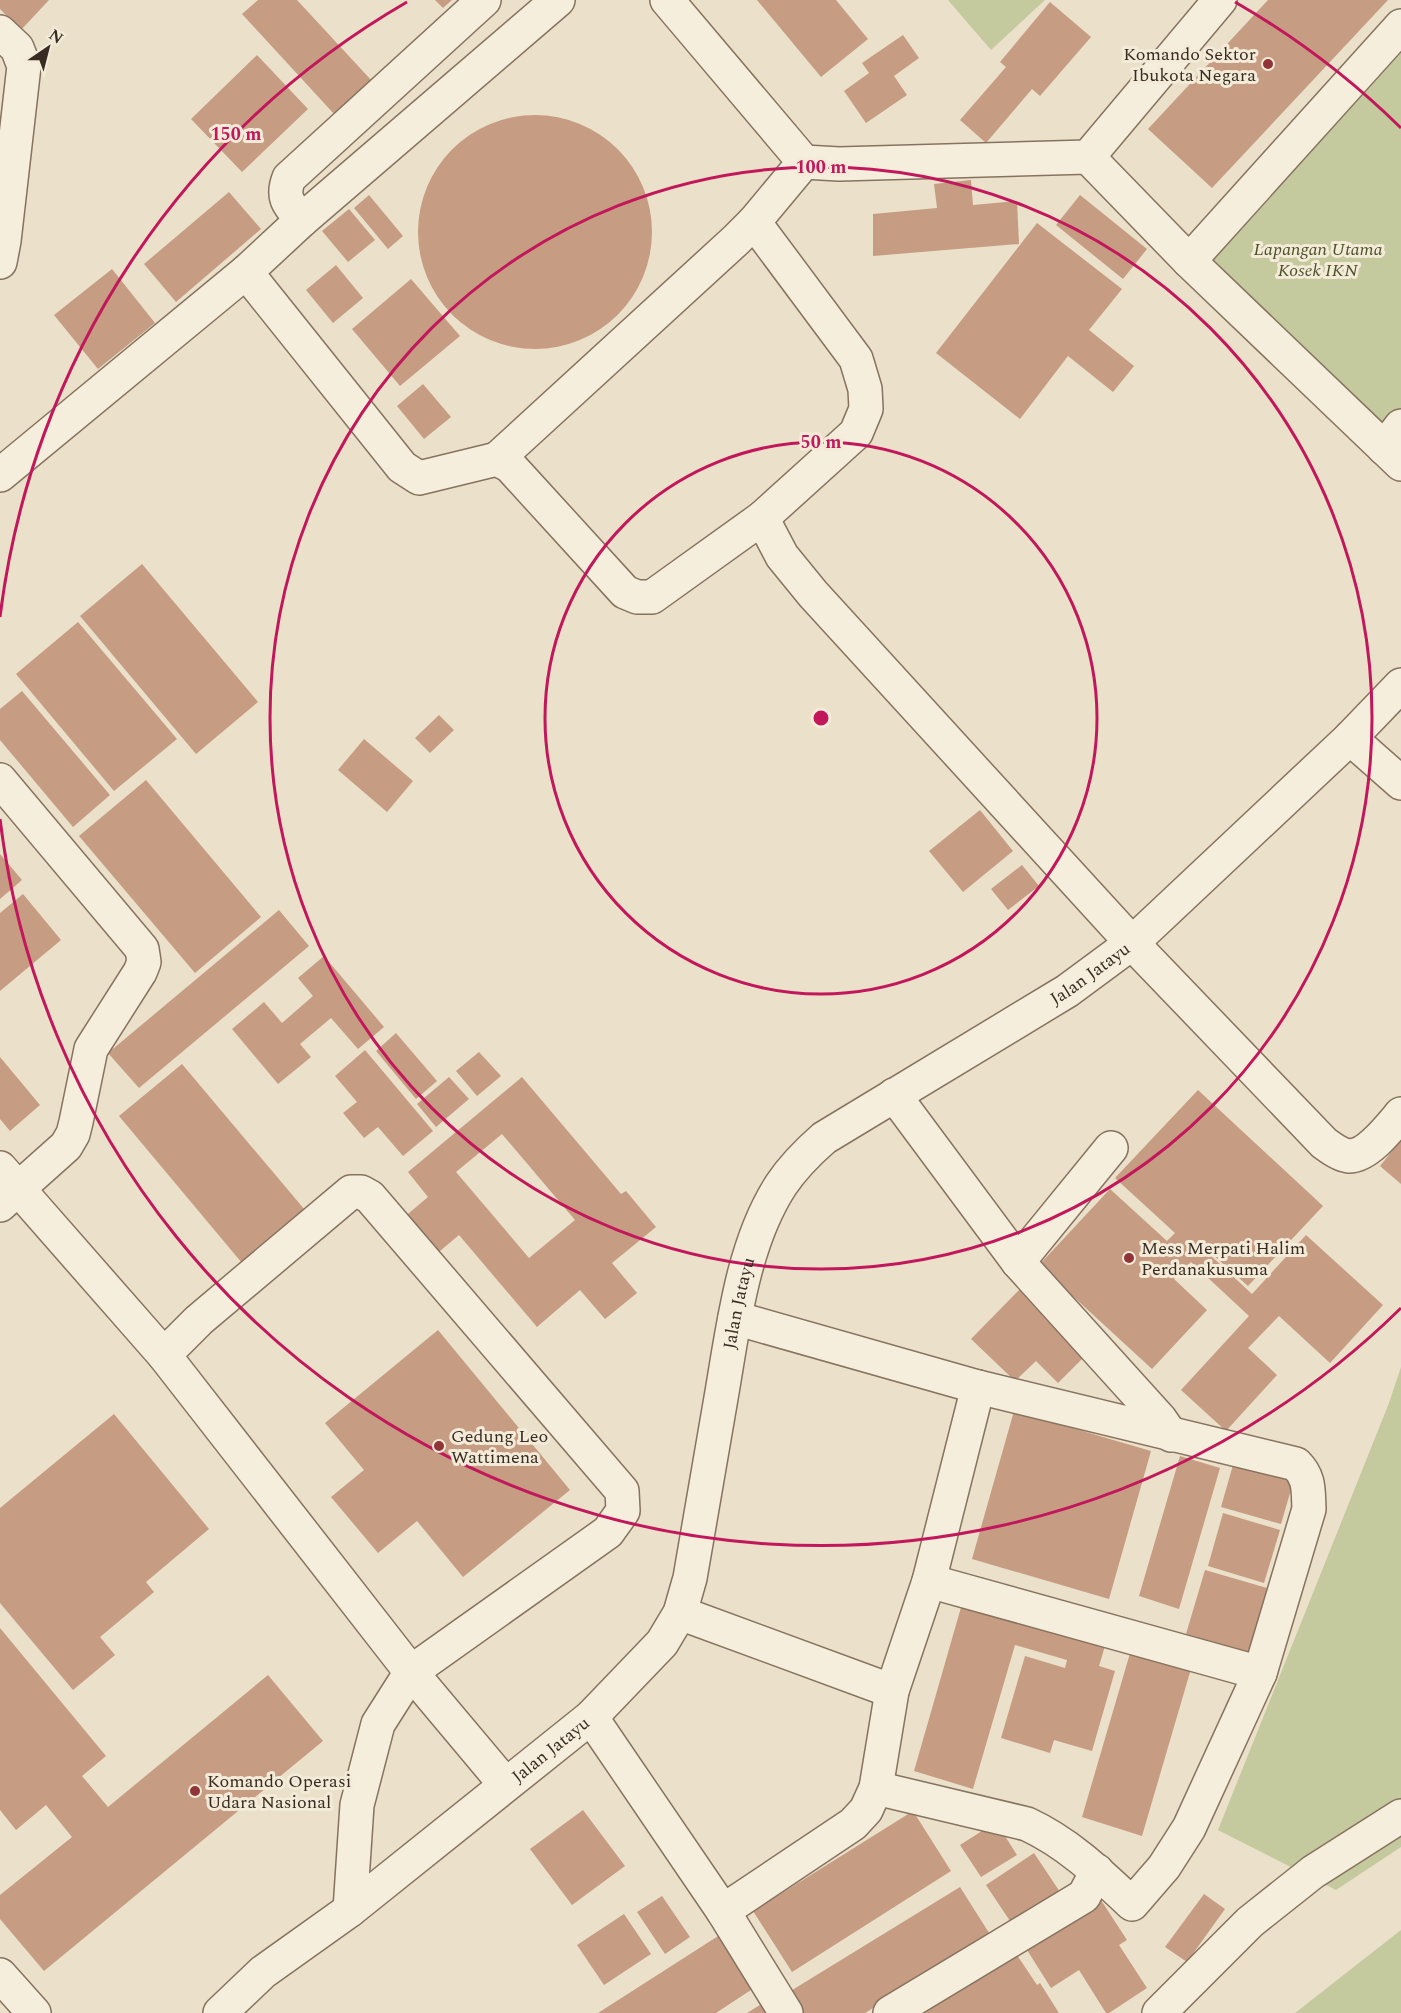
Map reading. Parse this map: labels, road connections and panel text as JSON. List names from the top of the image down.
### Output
{
  "streets": {
    "lane": ["Jalan Jatayu"]
  },
  "parks": ["Lapangan Utama Kosek IKN"],
  "places": [
    "Komando Sektor Ibukota Negara",
    "Mess Merpati Halim Perdanakusuma",
    "Gedung Leo Wattimena",
    "Komando Operasi Udara Nasional"
  ],
  "north": "top right",
  "rings": ["150 m", "100 m", "50 m"]
}
